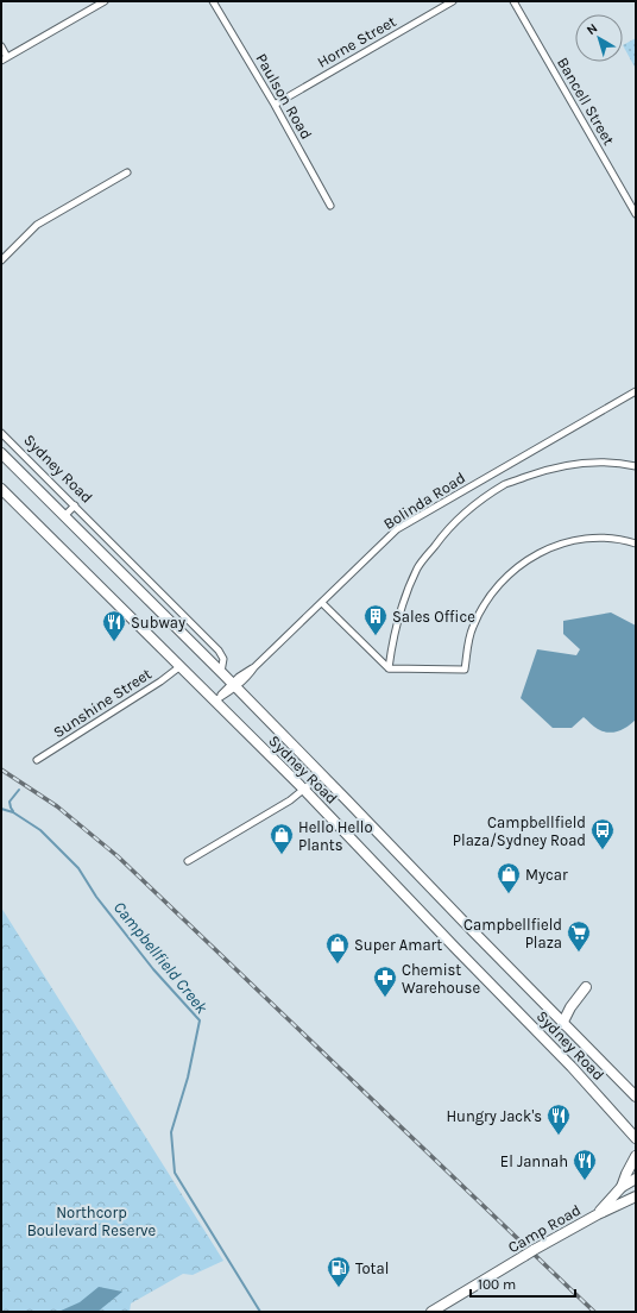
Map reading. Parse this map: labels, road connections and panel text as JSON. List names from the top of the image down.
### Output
{
  "streets": {
    "main road": ["Sydney Road", "Camp Road"],
    "street": [
      "Horne Street",
      "Paulson Road",
      "Bancell Street",
      "Bolinda Road",
      "Sunshine Street"
    ]
  },
  "crossings": [
    ["Horne Street", "Paulson Road"],
    ["Sydney Road", "Bolinda Road"],
    ["Sydney Road", "Sunshine Street"]
  ],
  "water": ["Campbellfield Creek"],
  "parks": ["Northcorp Boulevard Reserve"],
  "places": {
    "building": ["Sales Office"],
    "restaurant": ["Subway", "Hungry Jack's", "El Jannah"],
    "bus stop": ["Campbellfield Plaza/Sydney Road"],
    "shop": ["Hello Hello Plants", "Mycar", "Super Amart"],
    "supermarket": ["Campbellfield Plaza"],
    "pharmacy": ["Chemist Warehouse"],
    "fuel station": ["Total"]
  },
  "scale_bar": "100 m",
  "north": "top left"
}
